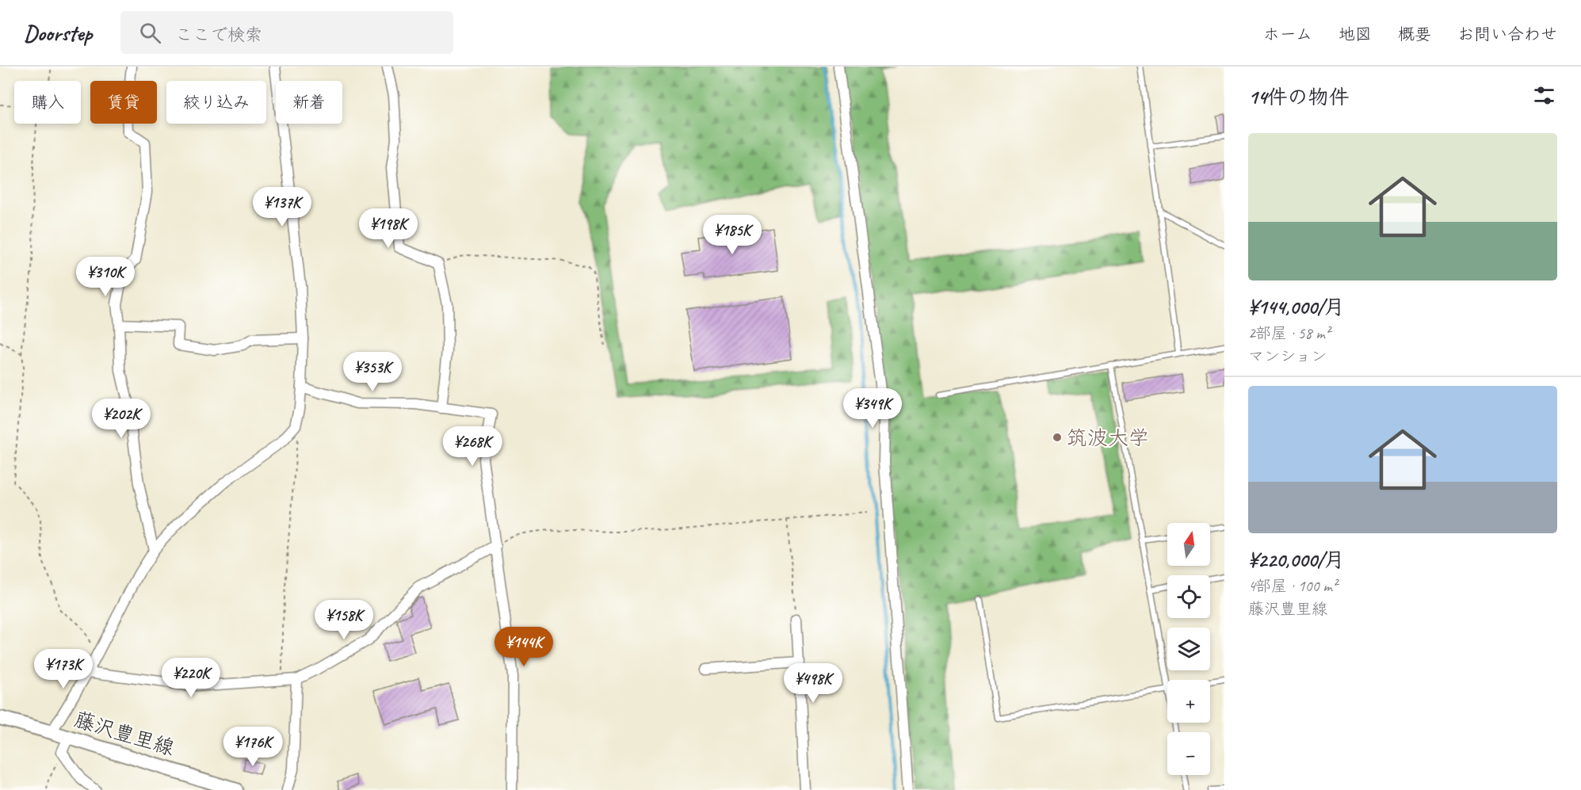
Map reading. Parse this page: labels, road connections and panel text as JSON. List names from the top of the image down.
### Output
{
  "streets": {
    "main road": ["藤沢豊里線"]
  },
  "places": ["筑波大学"],
  "north": "top",
  "page": {
    "header": "Doorstep",
    "search": "ここで検索",
    "nav": [
      "ホーム",
      "地図",
      "概要",
      "お問い合わせ"
    ],
    "heading": "14件の物件",
    "chip": [
      "購入",
      "賃貸",
      "絞り込み",
      "新着"
    ],
    "list": [
      {
        "name": "¥144,000/月",
        "note": "2部屋 · 58 m² · マンション"
      },
      {
        "name": "¥220,000/月",
        "note": "4部屋 · 100 m² · 藤沢豊里線"
      }
    ],
    "price": [
      "¥137K",
      "¥198K",
      "¥185K",
      "¥310K",
      "¥353K",
      "¥349K",
      "¥202K",
      "¥268K",
      "¥158K",
      "¥144K",
      "¥173K",
      "¥220K",
      "¥498K",
      "¥176K"
    ],
    "map_buttons": ["+", "−"]
  }
}
